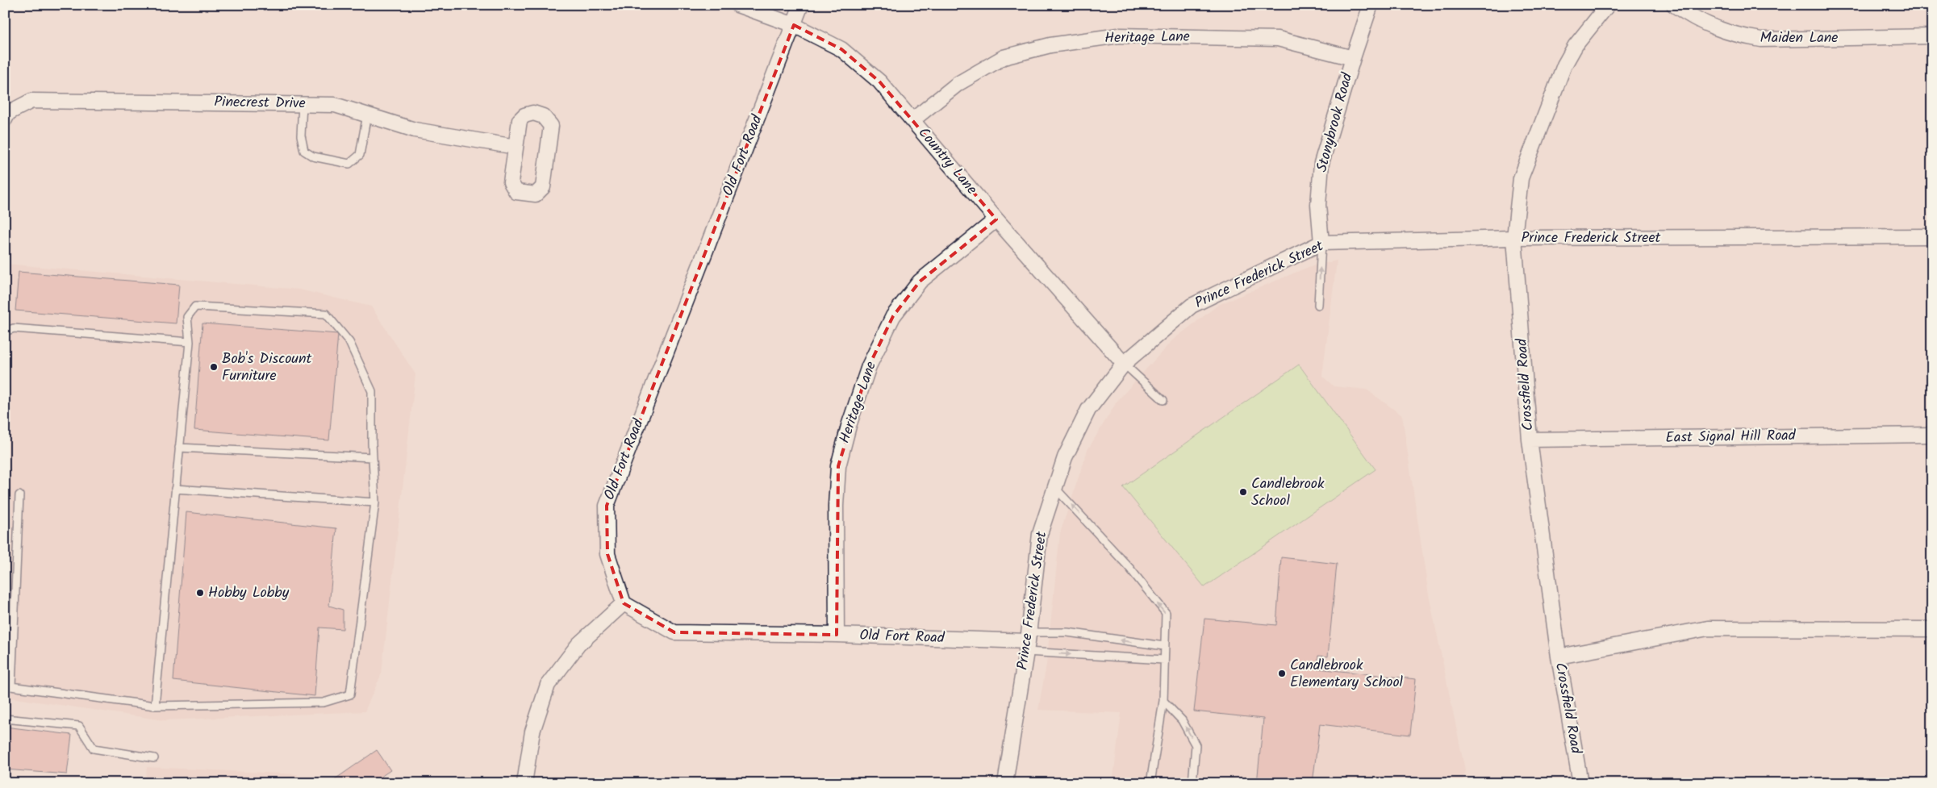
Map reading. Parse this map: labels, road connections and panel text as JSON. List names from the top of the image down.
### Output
{
  "streets": {
    "street": [
      "Heritage Lane",
      "Maiden Lane",
      "Pinecrest Drive",
      "Stonybrook Road",
      "Old Fort Road",
      "Country Lane",
      "Prince Frederick Street",
      "Crossfield Road",
      "East Signal Hill Road"
    ]
  },
  "crossings": [
    ["Heritage Lane", "Stonybrook Road"],
    ["Heritage Lane", "Old Fort Road"],
    ["Heritage Lane", "Country Lane"],
    ["Stonybrook Road", "Prince Frederick Street"],
    ["Old Fort Road", "Country Lane"],
    ["Old Fort Road", "Prince Frederick Street"],
    ["Country Lane", "Prince Frederick Street"],
    ["Prince Frederick Street", "Crossfield Road"],
    ["Crossfield Road", "East Signal Hill Road"]
  ],
  "places": [
    "Bob's Discount Furniture",
    "Candlebrook School",
    "Hobby Lobby",
    "Candlebrook Elementary School"
  ]
}
